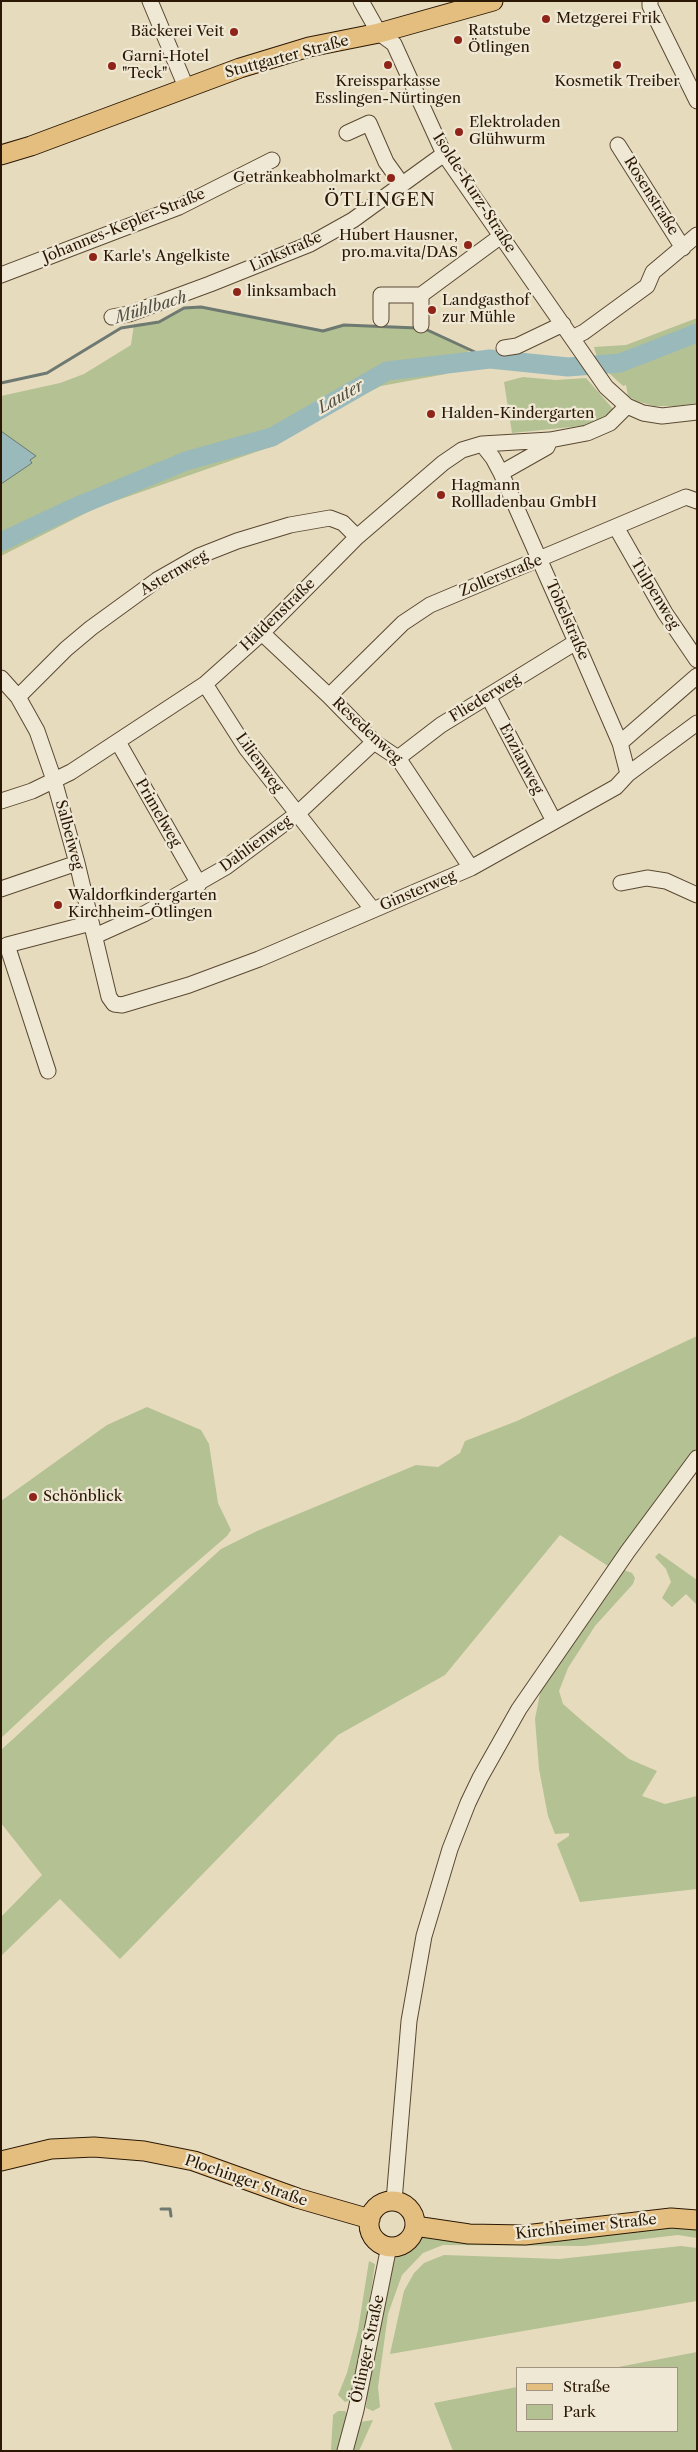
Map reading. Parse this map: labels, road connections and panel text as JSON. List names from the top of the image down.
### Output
{
  "streets": {
    "main road": ["Stuttgarter Straße", "Plochinger Straße", "Kirchheimer Straße"],
    "street": [
      "Isolde-Kurz-Straße",
      "Rosenstraße",
      "Johannes-Kepler-Straße",
      "Linkstraße",
      "Asternweg",
      "Zollerstraße",
      "Tulpenweg",
      "Haldenstraße",
      "Tobelstraße",
      "Fliederweg",
      "Resedenweg",
      "Enzianweg",
      "Lilienweg",
      "Primelweg",
      "Salbeiweg",
      "Dahlienweg",
      "Ginsterweg",
      "Ötlinger Straße"
    ]
  },
  "crossings": [
    ["Stuttgarter Straße", "Isolde-Kurz-Straße"],
    ["Isolde-Kurz-Straße", "Linkstraße"],
    ["Isolde-Kurz-Straße", "Haldenstraße"],
    ["Asternweg", "Haldenstraße"],
    ["Zollerstraße", "Tulpenweg"],
    ["Zollerstraße", "Tobelstraße"],
    ["Zollerstraße", "Resedenweg"],
    ["Haldenstraße", "Tobelstraße"],
    ["Haldenstraße", "Resedenweg"],
    ["Haldenstraße", "Lilienweg"],
    ["Haldenstraße", "Primelweg"],
    ["Haldenstraße", "Salbeiweg"],
    ["Tobelstraße", "Fliederweg"],
    ["Tobelstraße", "Ginsterweg"],
    ["Fliederweg", "Resedenweg"],
    ["Fliederweg", "Enzianweg"],
    ["Resedenweg", "Dahlienweg"],
    ["Resedenweg", "Ginsterweg"],
    ["Enzianweg", "Ginsterweg"],
    ["Lilienweg", "Dahlienweg"],
    ["Lilienweg", "Ginsterweg"],
    ["Primelweg", "Dahlienweg"],
    ["Salbeiweg", "Dahlienweg"],
    ["Salbeiweg", "Ginsterweg"],
    ["Plochinger Straße", "Kirchheimer Straße"],
    ["Plochinger Straße", "Ötlinger Straße"],
    ["Kirchheimer Straße", "Ötlinger Straße"]
  ],
  "districts": ["ÖTLINGEN"],
  "water": ["Mühlbach", "Lauter"],
  "places": [
    "Metzgerei Frik",
    "Bäckerei Veit",
    "Ratstube Ötlingen",
    "Kreissparkasse Esslingen-Nürtingen",
    "Kosmetik Treiber",
    "Garni-Hotel \"Teck\"",
    "Elektroladen Glühwurm",
    "Getränkeabholmarkt",
    "Hubert Hausner, pro.ma.vita/DAS",
    "Karle's Angelkiste",
    "linksambach",
    "Landgasthof zur Mühle",
    "Halden-Kindergarten",
    "Hagmann Rollladenbau GmbH",
    "Waldorfkindergarten Kirchheim-Ötlingen",
    "Schönblick"
  ],
  "legend": ["Straße", "Park"]
}
